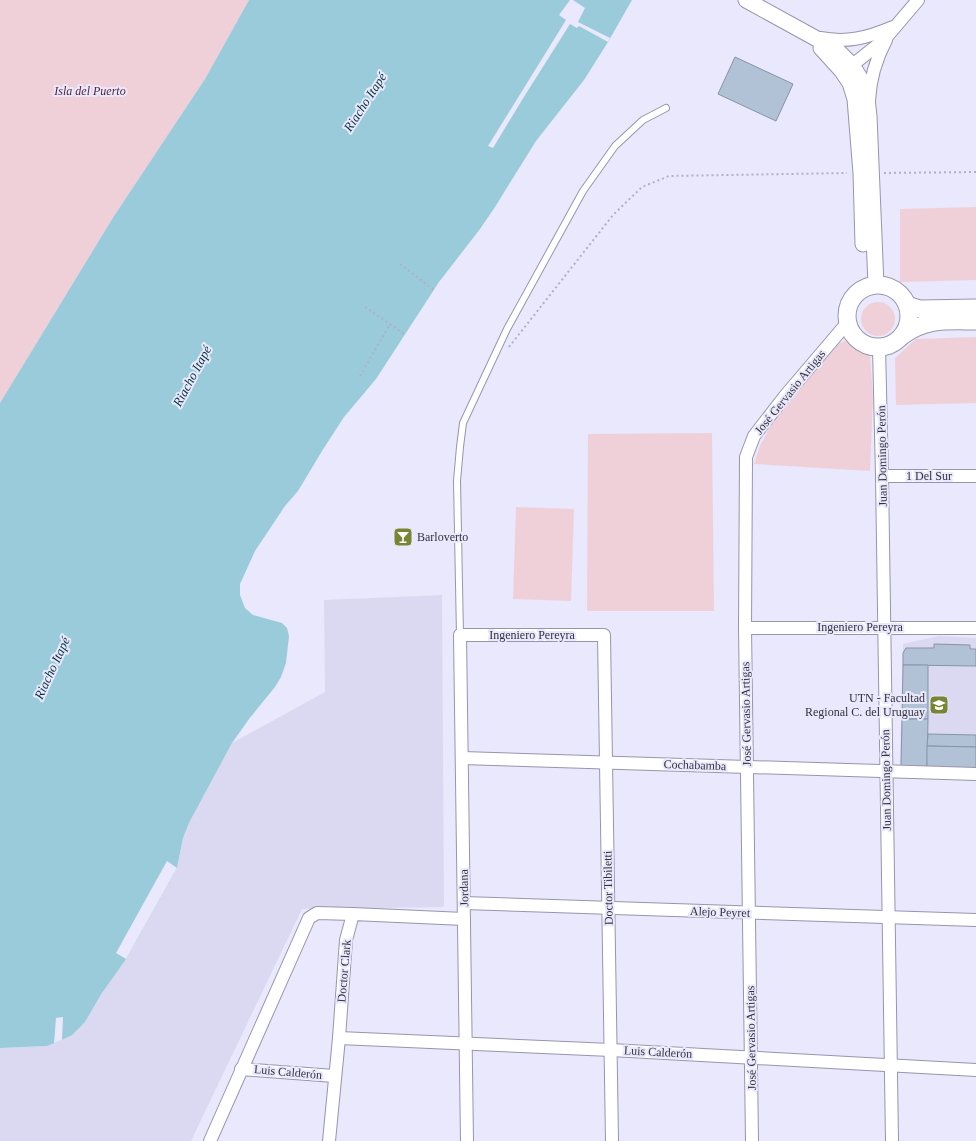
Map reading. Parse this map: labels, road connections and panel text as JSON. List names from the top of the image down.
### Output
{
  "streets": {
    "street": [
      "José Gervasio Artigas",
      "Juan Domingo Perón",
      "1 Del Sur",
      "Ingeniero Pereyra",
      "Cochabamba",
      "Jordana",
      "Doctor Tibiletti",
      "Alejo Peyret",
      "Doctor Clark",
      "Luis Calderón"
    ]
  },
  "crossings": [
    ["José Gervasio Artigas", "Juan Domingo Perón"],
    ["José Gervasio Artigas", "Ingeniero Pereyra"],
    ["José Gervasio Artigas", "Cochabamba"],
    ["José Gervasio Artigas", "Alejo Peyret"],
    ["José Gervasio Artigas", "Luis Calderón"],
    ["Juan Domingo Perón", "1 Del Sur"],
    ["Juan Domingo Perón", "Ingeniero Pereyra"],
    ["Juan Domingo Perón", "Cochabamba"],
    ["Juan Domingo Perón", "Alejo Peyret"],
    ["Juan Domingo Perón", "Luis Calderón"],
    ["Ingeniero Pereyra", "Jordana"],
    ["Ingeniero Pereyra", "Doctor Tibiletti"],
    ["Cochabamba", "Jordana"],
    ["Cochabamba", "Doctor Tibiletti"],
    ["Jordana", "Alejo Peyret"],
    ["Jordana", "Luis Calderón"],
    ["Doctor Tibiletti", "Alejo Peyret"],
    ["Doctor Tibiletti", "Luis Calderón"],
    ["Doctor Clark", "Luis Calderón"]
  ],
  "water": ["Riacho Itapé"],
  "parks": ["Isla del Puerto"],
  "places": {
    "bar": ["Barloverto"],
    "school or university": ["UTN - Facultad Regional C. del Uruguay"]
  }
}
